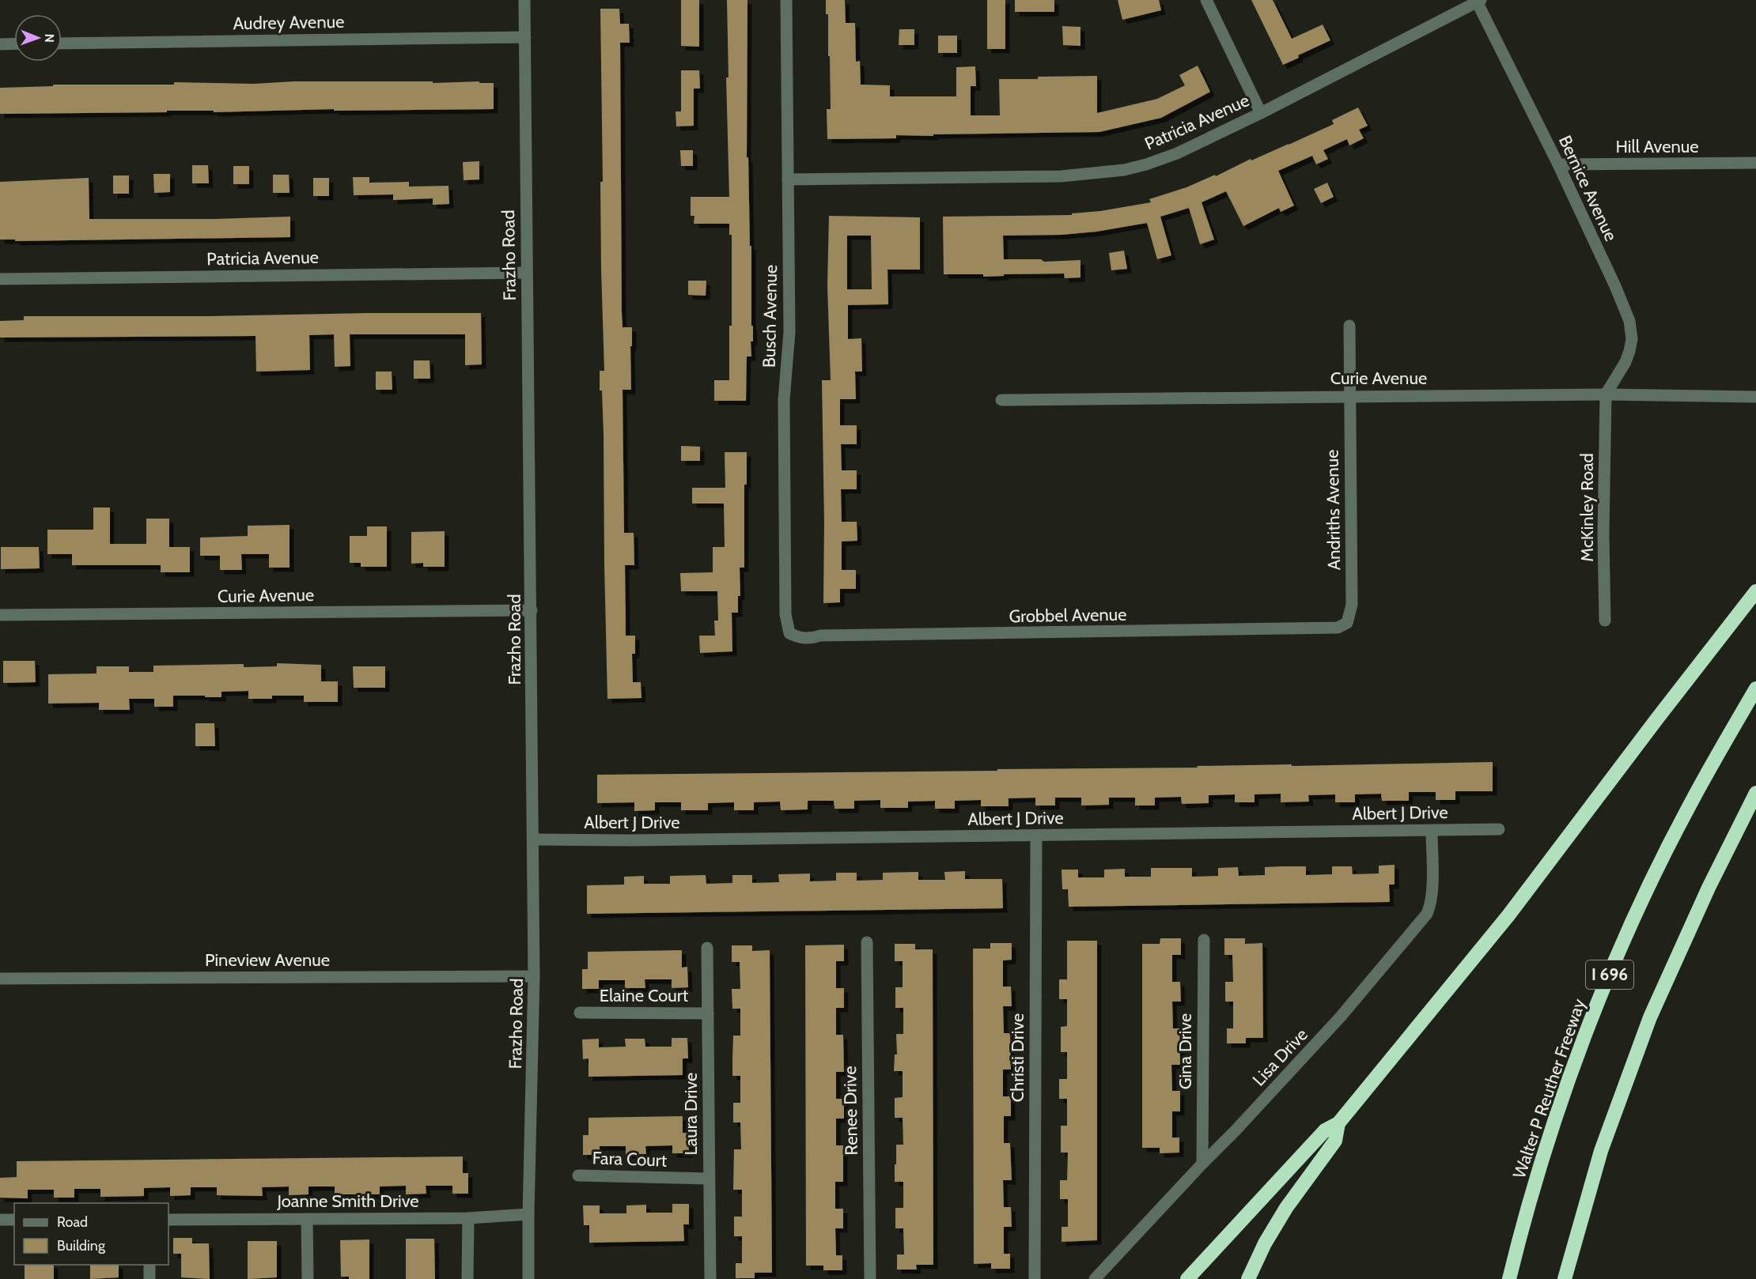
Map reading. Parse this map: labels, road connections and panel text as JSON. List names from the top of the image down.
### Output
{
  "streets": {
    "highway": ["I 696", "Walter P Reuther Freeway"],
    "street": [
      "Audrey Avenue",
      "Patricia Avenue",
      "Hill Avenue",
      "Bernice Avenue",
      "Frazho Road",
      "Busch Avenue",
      "Curie Avenue",
      "McKinley Road",
      "Andriths Avenue",
      "Grobbel Avenue",
      "Albert J Drive",
      "Pineview Avenue",
      "Elaine Court",
      "Gina Drive",
      "Lisa Drive",
      "Christi Drive",
      "Renee Drive",
      "Laura Drive",
      "Fara Court",
      "Joanne Smith Drive"
    ]
  },
  "crossings": [
    ["Audrey Avenue", "Frazho Road"],
    ["Patricia Avenue", "Bernice Avenue"],
    ["Patricia Avenue", "Frazho Road"],
    ["Patricia Avenue", "Busch Avenue"],
    ["Hill Avenue", "Bernice Avenue"],
    ["Bernice Avenue", "Curie Avenue"],
    ["Bernice Avenue", "McKinley Road"],
    ["Frazho Road", "Curie Avenue"],
    ["Frazho Road", "Albert J Drive"],
    ["Frazho Road", "Pineview Avenue"],
    ["Frazho Road", "Joanne Smith Drive"],
    ["Busch Avenue", "Grobbel Avenue"],
    ["Curie Avenue", "McKinley Road"],
    ["Curie Avenue", "Andriths Avenue"],
    ["Andriths Avenue", "Grobbel Avenue"],
    ["Albert J Drive", "Lisa Drive"],
    ["Albert J Drive", "Christi Drive"],
    ["Elaine Court", "Laura Drive"],
    ["Gina Drive", "Lisa Drive"],
    ["Laura Drive", "Fara Court"]
  ],
  "legend": ["Road", "Building"],
  "north": "right"
}
